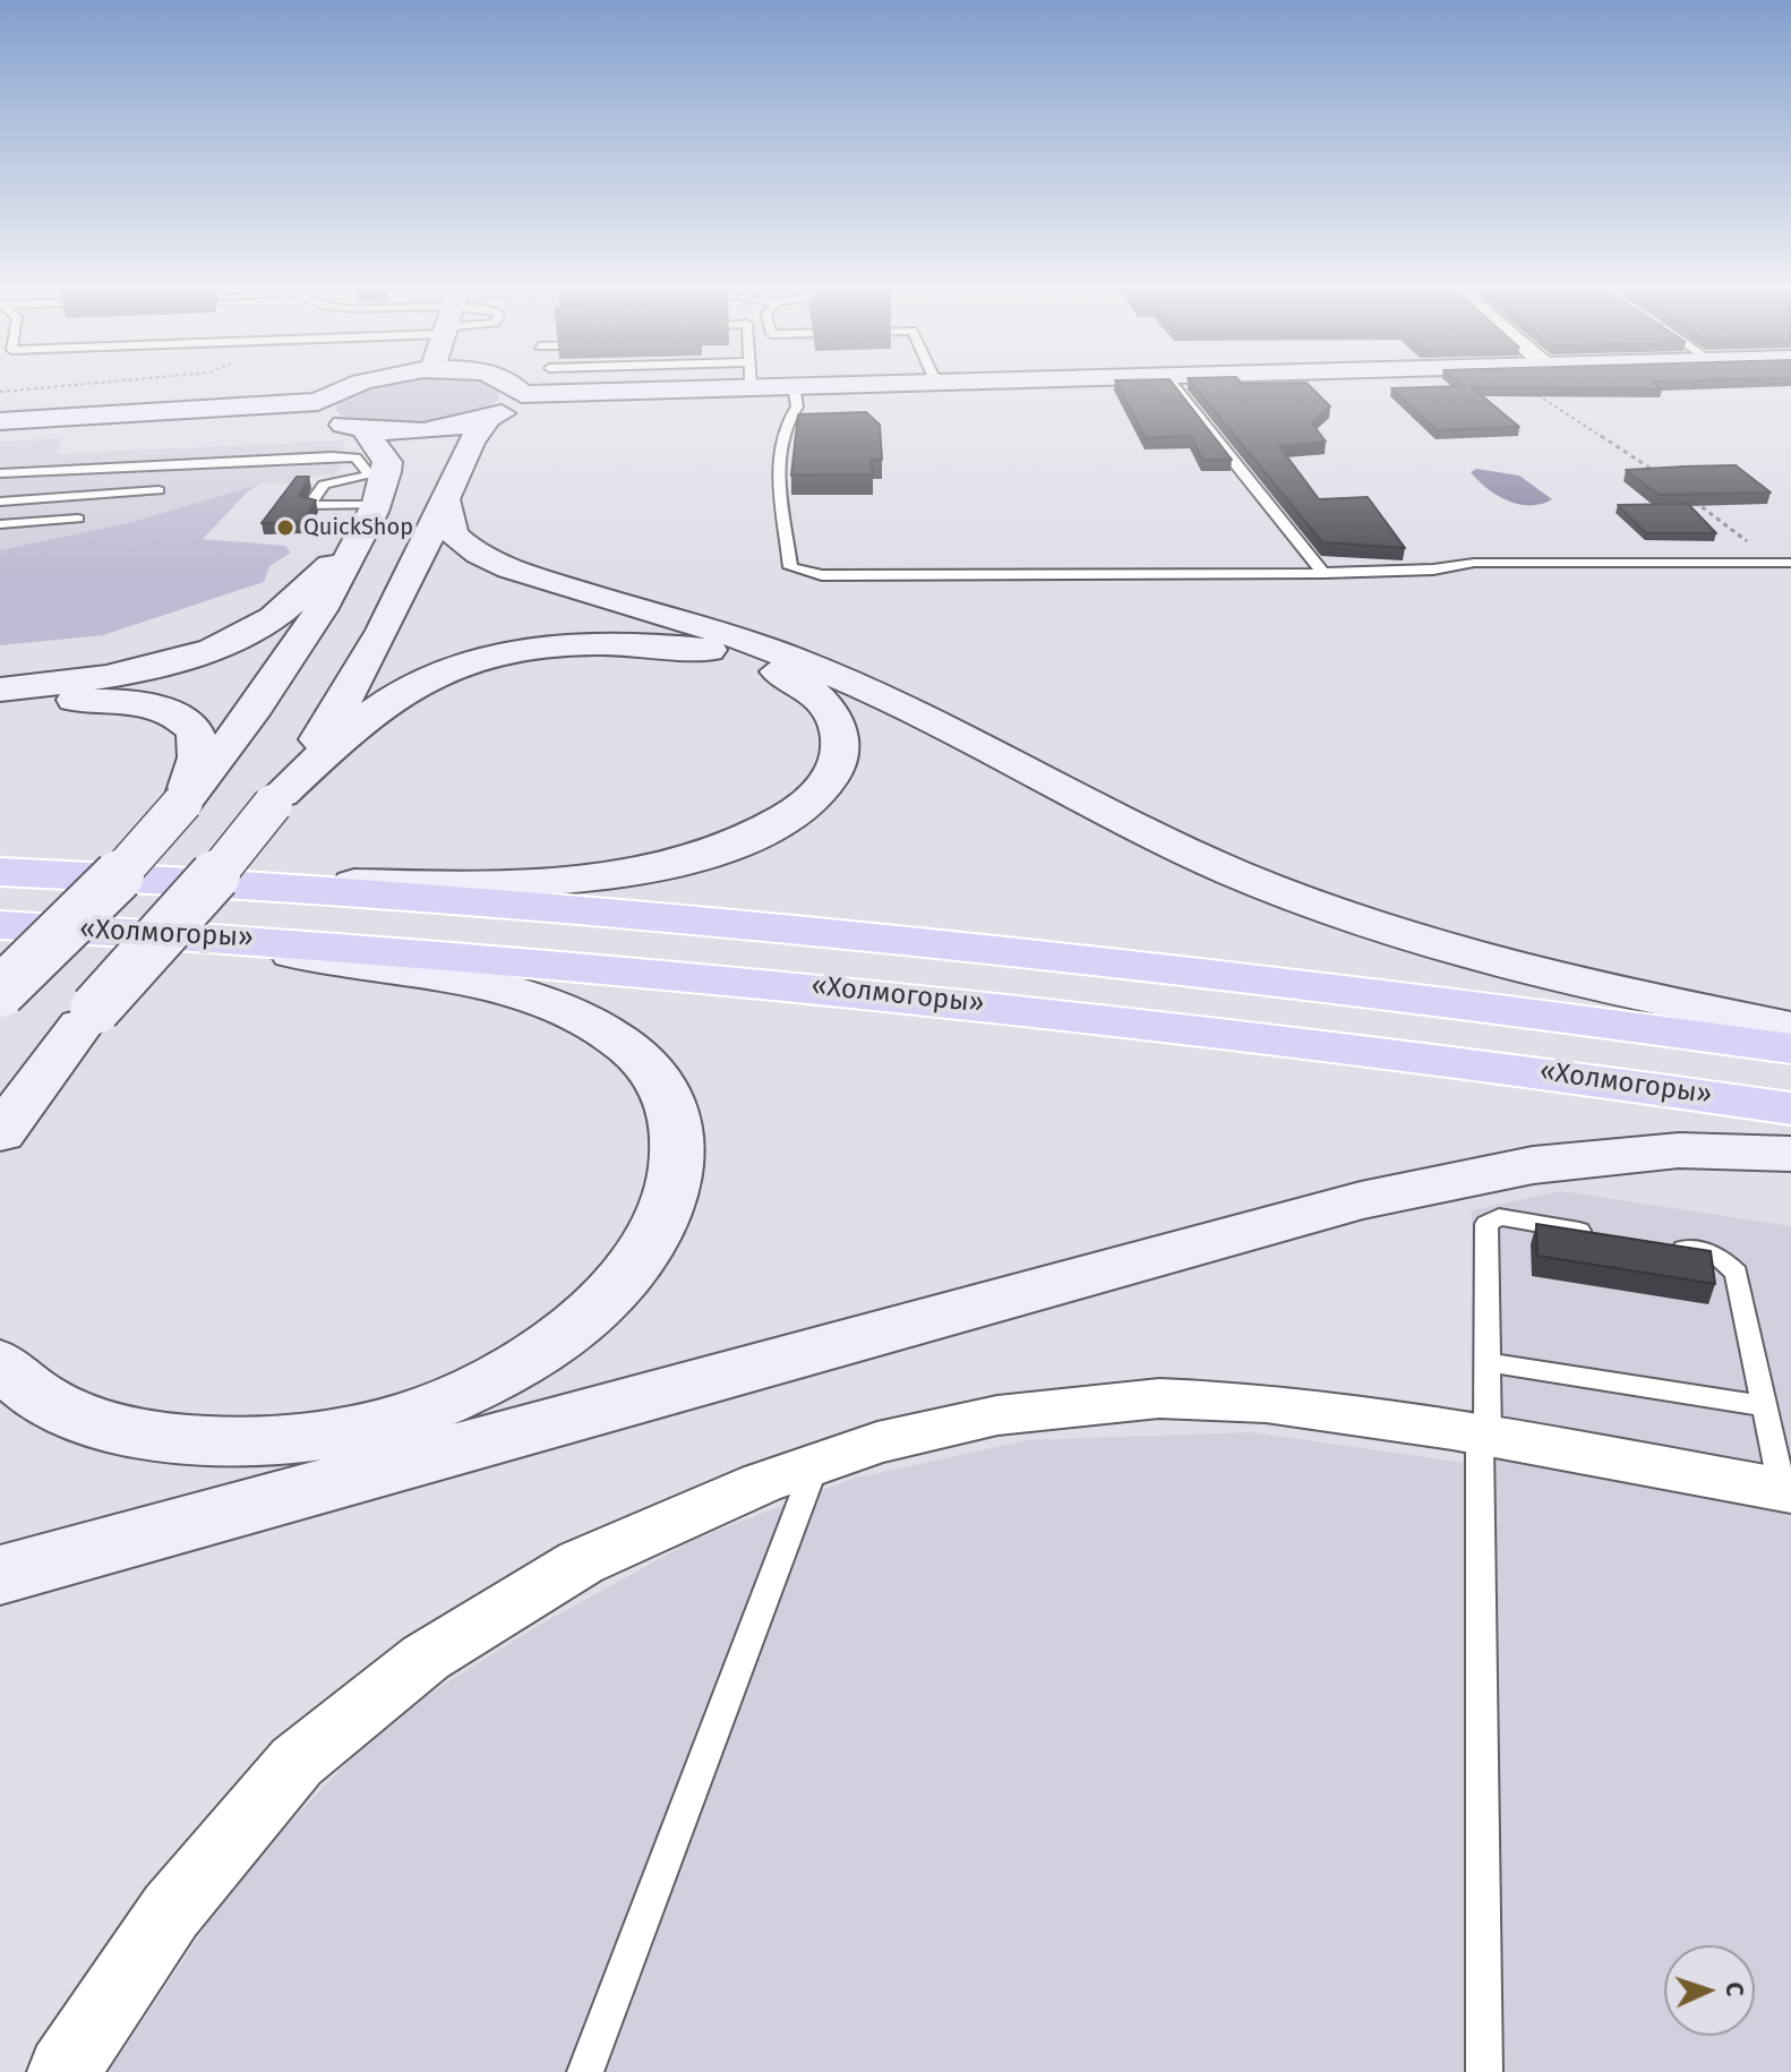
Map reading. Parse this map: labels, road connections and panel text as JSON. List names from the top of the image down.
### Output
{
  "streets": {
    "highway": ["«Холмогоры»"]
  },
  "places": ["QuickShop"],
  "north": "right"
}
